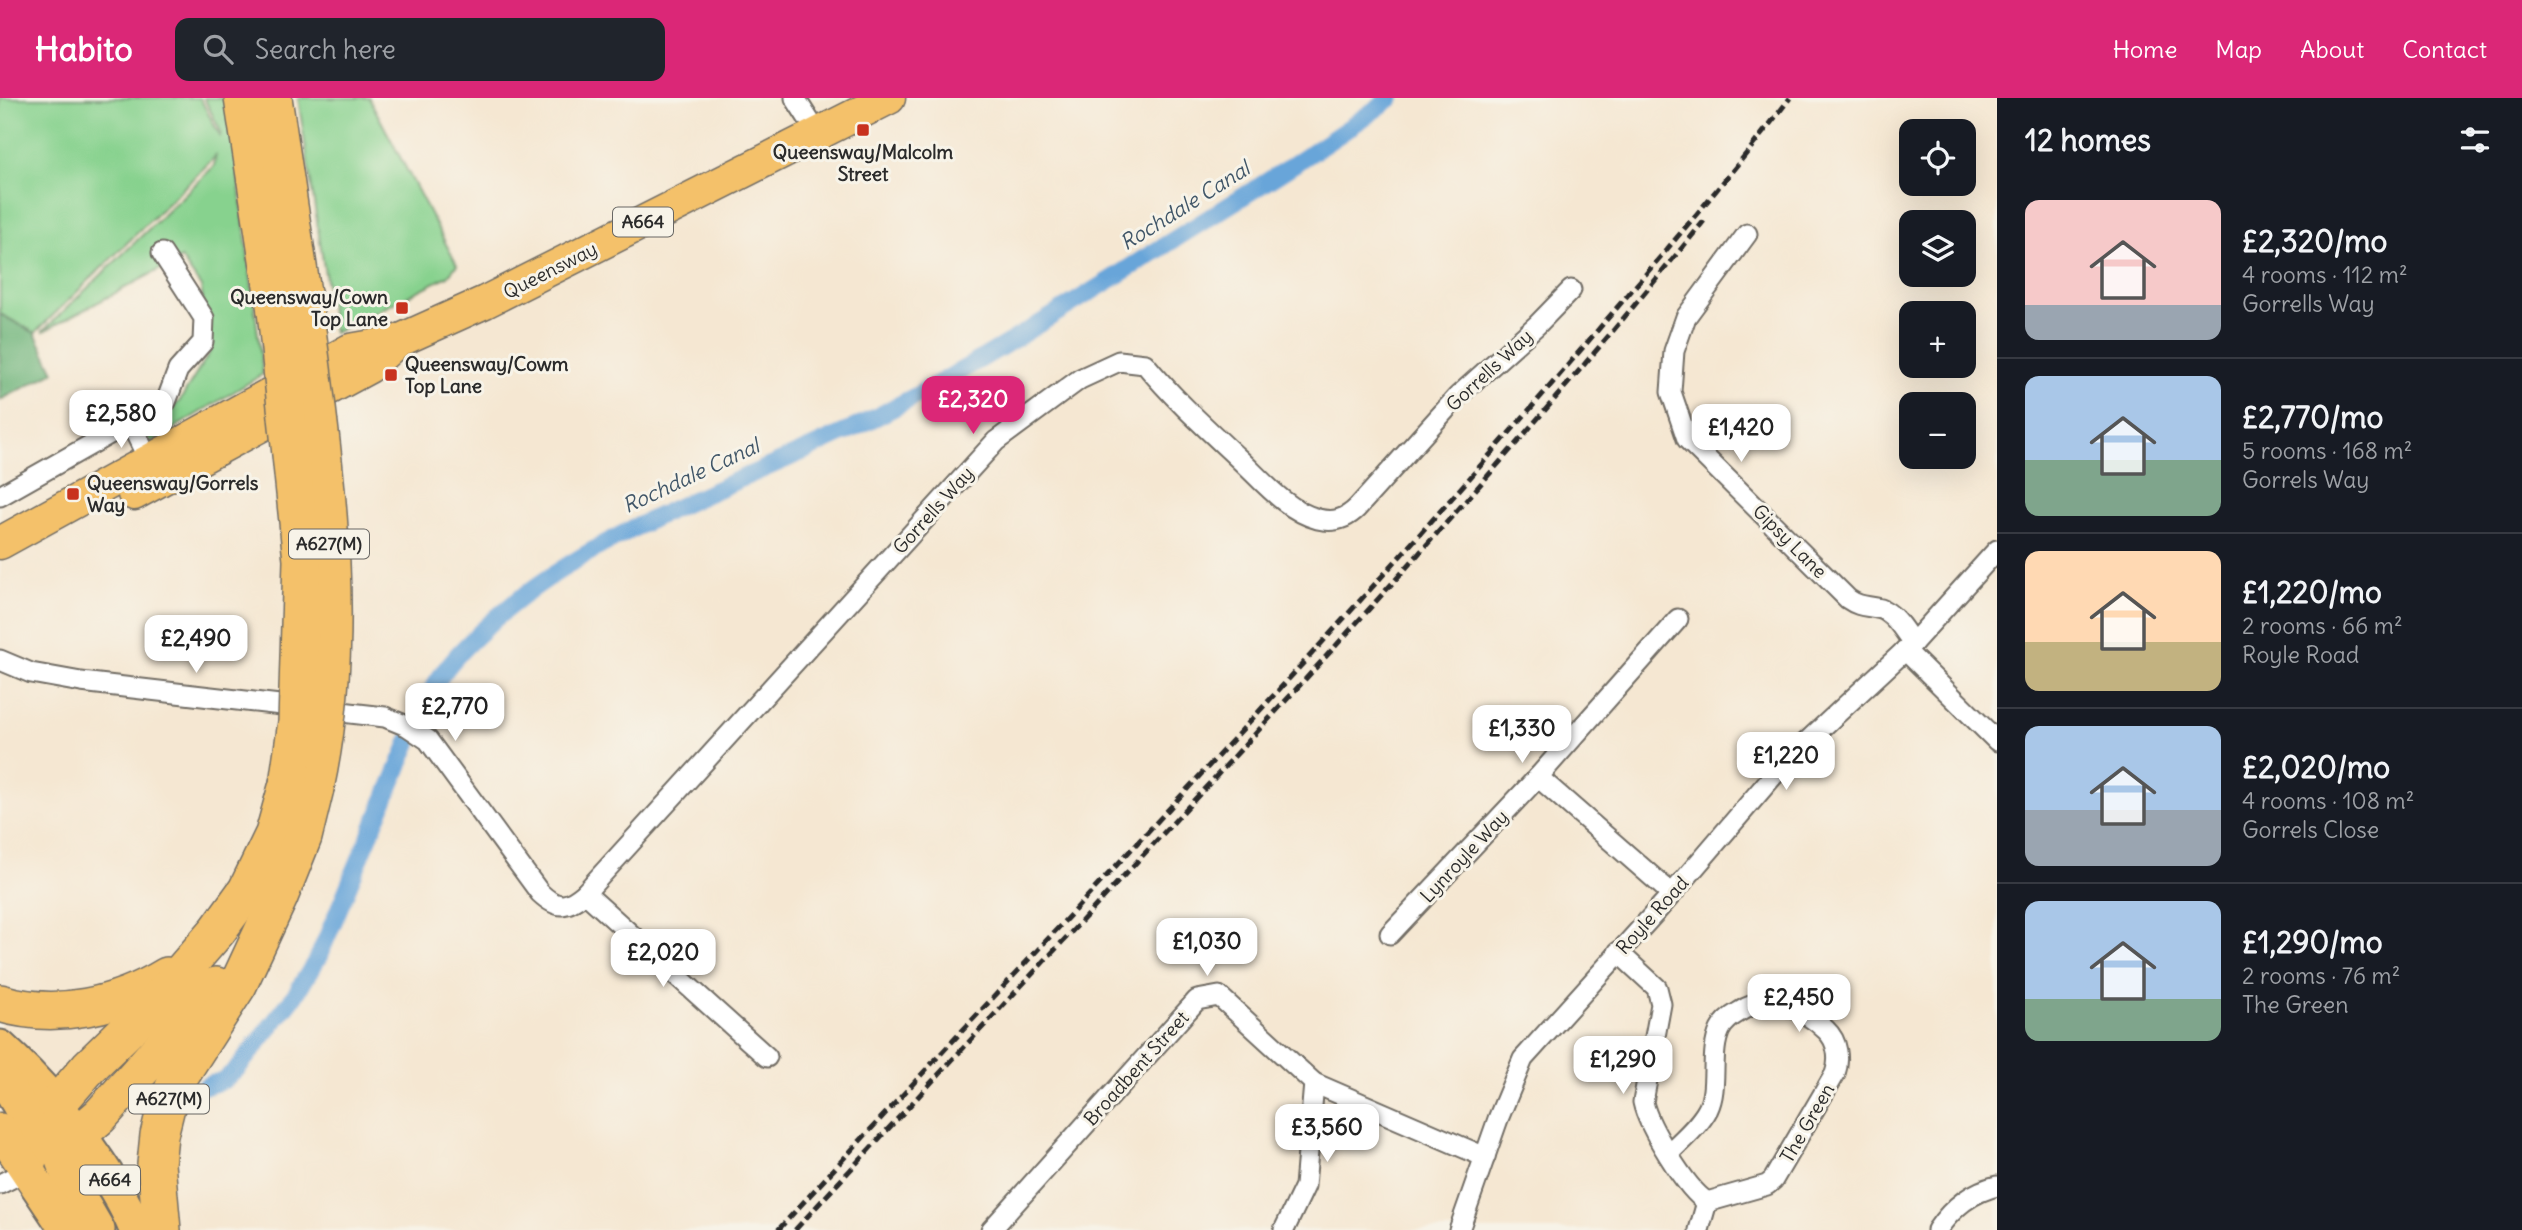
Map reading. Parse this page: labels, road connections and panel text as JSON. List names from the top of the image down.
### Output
{
  "streets": {
    "highway": ["A664", "A627(M)"],
    "main road": ["Queensway"],
    "street": [
      "Gorrells Way",
      "Gipsy Lane",
      "Lynroyle Way",
      "Royle Road",
      "Broadbent Street",
      "The Green"
    ]
  },
  "crossings": [
    ["A664", "A627(M)"],
    ["Gipsy Lane", "Royle Road"],
    ["Royle Road", "Broadbent Street"]
  ],
  "water": ["Rochdale Canal"],
  "places": {
    "transit": [
      "Queensway/Malcolm Street",
      "Queensway/Cown Top Lane",
      "Queensway/Cowm Top Lane",
      "Queensway/Gorrels Way"
    ]
  },
  "page": {
    "header": "Habito",
    "search": "Search here",
    "nav": [
      "Home",
      "Map",
      "About",
      "Contact"
    ],
    "heading": "12 homes",
    "map_buttons": ["+", "−"],
    "list": [
      {
        "name": "£2,320/mo",
        "note": "4 rooms · 112 m² · Gorrells Way"
      },
      {
        "name": "£2,770/mo",
        "note": "5 rooms · 168 m² · Gorrels Way"
      },
      {
        "name": "£1,220/mo",
        "note": "2 rooms · 66 m² · Royle Road"
      },
      {
        "name": "£2,020/mo",
        "note": "4 rooms · 108 m² · Gorrels Close"
      },
      {
        "name": "£1,290/mo",
        "note": "2 rooms · 76 m² · The Green"
      }
    ],
    "price": [
      "£2,320",
      "£2,580",
      "£1,420",
      "£2,490",
      "£2,770",
      "£1,330",
      "£1,220",
      "£1,030",
      "£2,020",
      "£2,450",
      "£1,290",
      "£3,560"
    ]
  }
}
